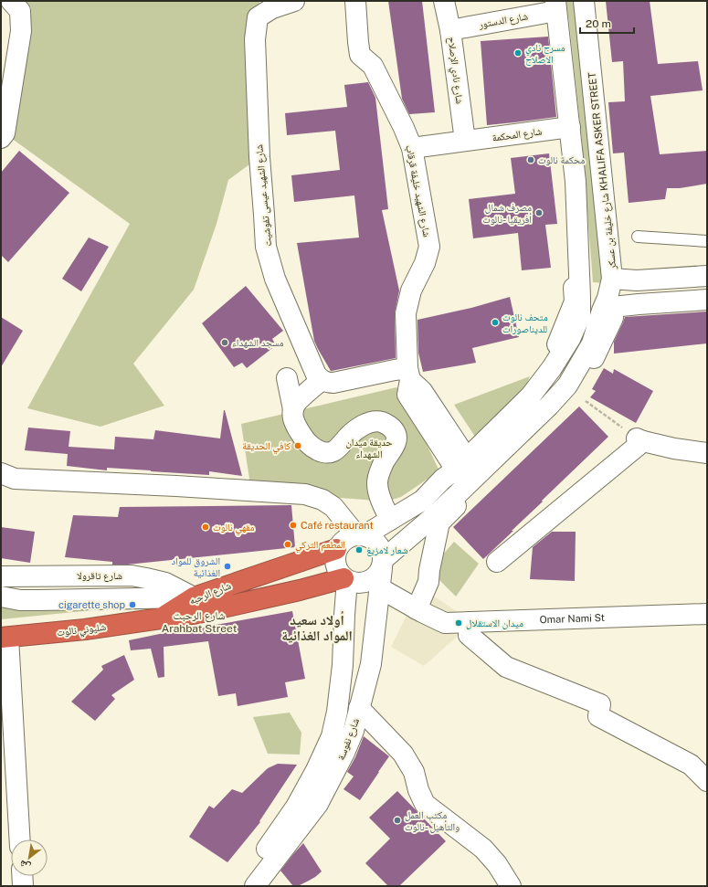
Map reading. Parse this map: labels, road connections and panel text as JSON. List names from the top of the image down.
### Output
{
  "streets": {
    "highway": ["شارع الرحبه", "شليوني نالوت"],
    "street": [
      "شارع الدستور",
      "شارع نادي الإصلاح",
      "شارع المحكمة",
      "شارع خليفة بن عسكر KHALIFA ASKER STREET",
      "شارع الشهيد خليفة قرقاب",
      "شارع الشهيد عيسى تفوشيت",
      "شارع تاقرولا",
      "Omar Nami St",
      "شارع نفوسة"
    ]
  },
  "crossings": [
    ["شارع الدستور", "شارع نادي الإصلاح"],
    ["شارع الدستور", "شارع خليفة بن عسكر KHALIFA ASKER STREET"],
    ["شارع نادي الإصلاح", "شارع المحكمة"],
    ["شارع المحكمة", "شارع خليفة بن عسكر KHALIFA ASKER STREET"],
    ["شارع المحكمة", "شارع الشهيد خليفة قرقاب"],
    ["شارع خليفة بن عسكر KHALIFA ASKER STREET", "شارع الرحبه"],
    ["شارع خليفة بن عسكر KHALIFA ASKER STREET", "شارع نفوسة"],
    ["شارع تاقرولا", "شارع الرحبه"],
    ["شارع الرحبه", "شليوني نالوت"],
    ["شارع الرحبه", "شارع نفوسة"],
    ["Omar Nami St", "شارع نفوسة"]
  ],
  "districts": ["شارع الرحبت Arahbat Street", "أولاد سعيد المواد الغذائية"],
  "parks": ["حديقة ميدان الشهداء"],
  "places": [
    "مسرح نادي الاصلاح",
    "محكمة نالوت",
    "مصرف شمال أفريقيا -نالوت",
    "متحف نالوت للديناصورات",
    "مسجد الشهداء",
    "كافي الحديقة",
    "Café restaurant",
    "مقهي نالوت",
    "المطعم التركي",
    "شعار لامزيغ",
    "الشروق للمواد الغذائية",
    "cigarette shop",
    "ميدان الاستقلال",
    "مكتب العمل والتأهيل -نالوت"
  ],
  "scale_bar": "20 m",
  "north": "bottom left"
}
